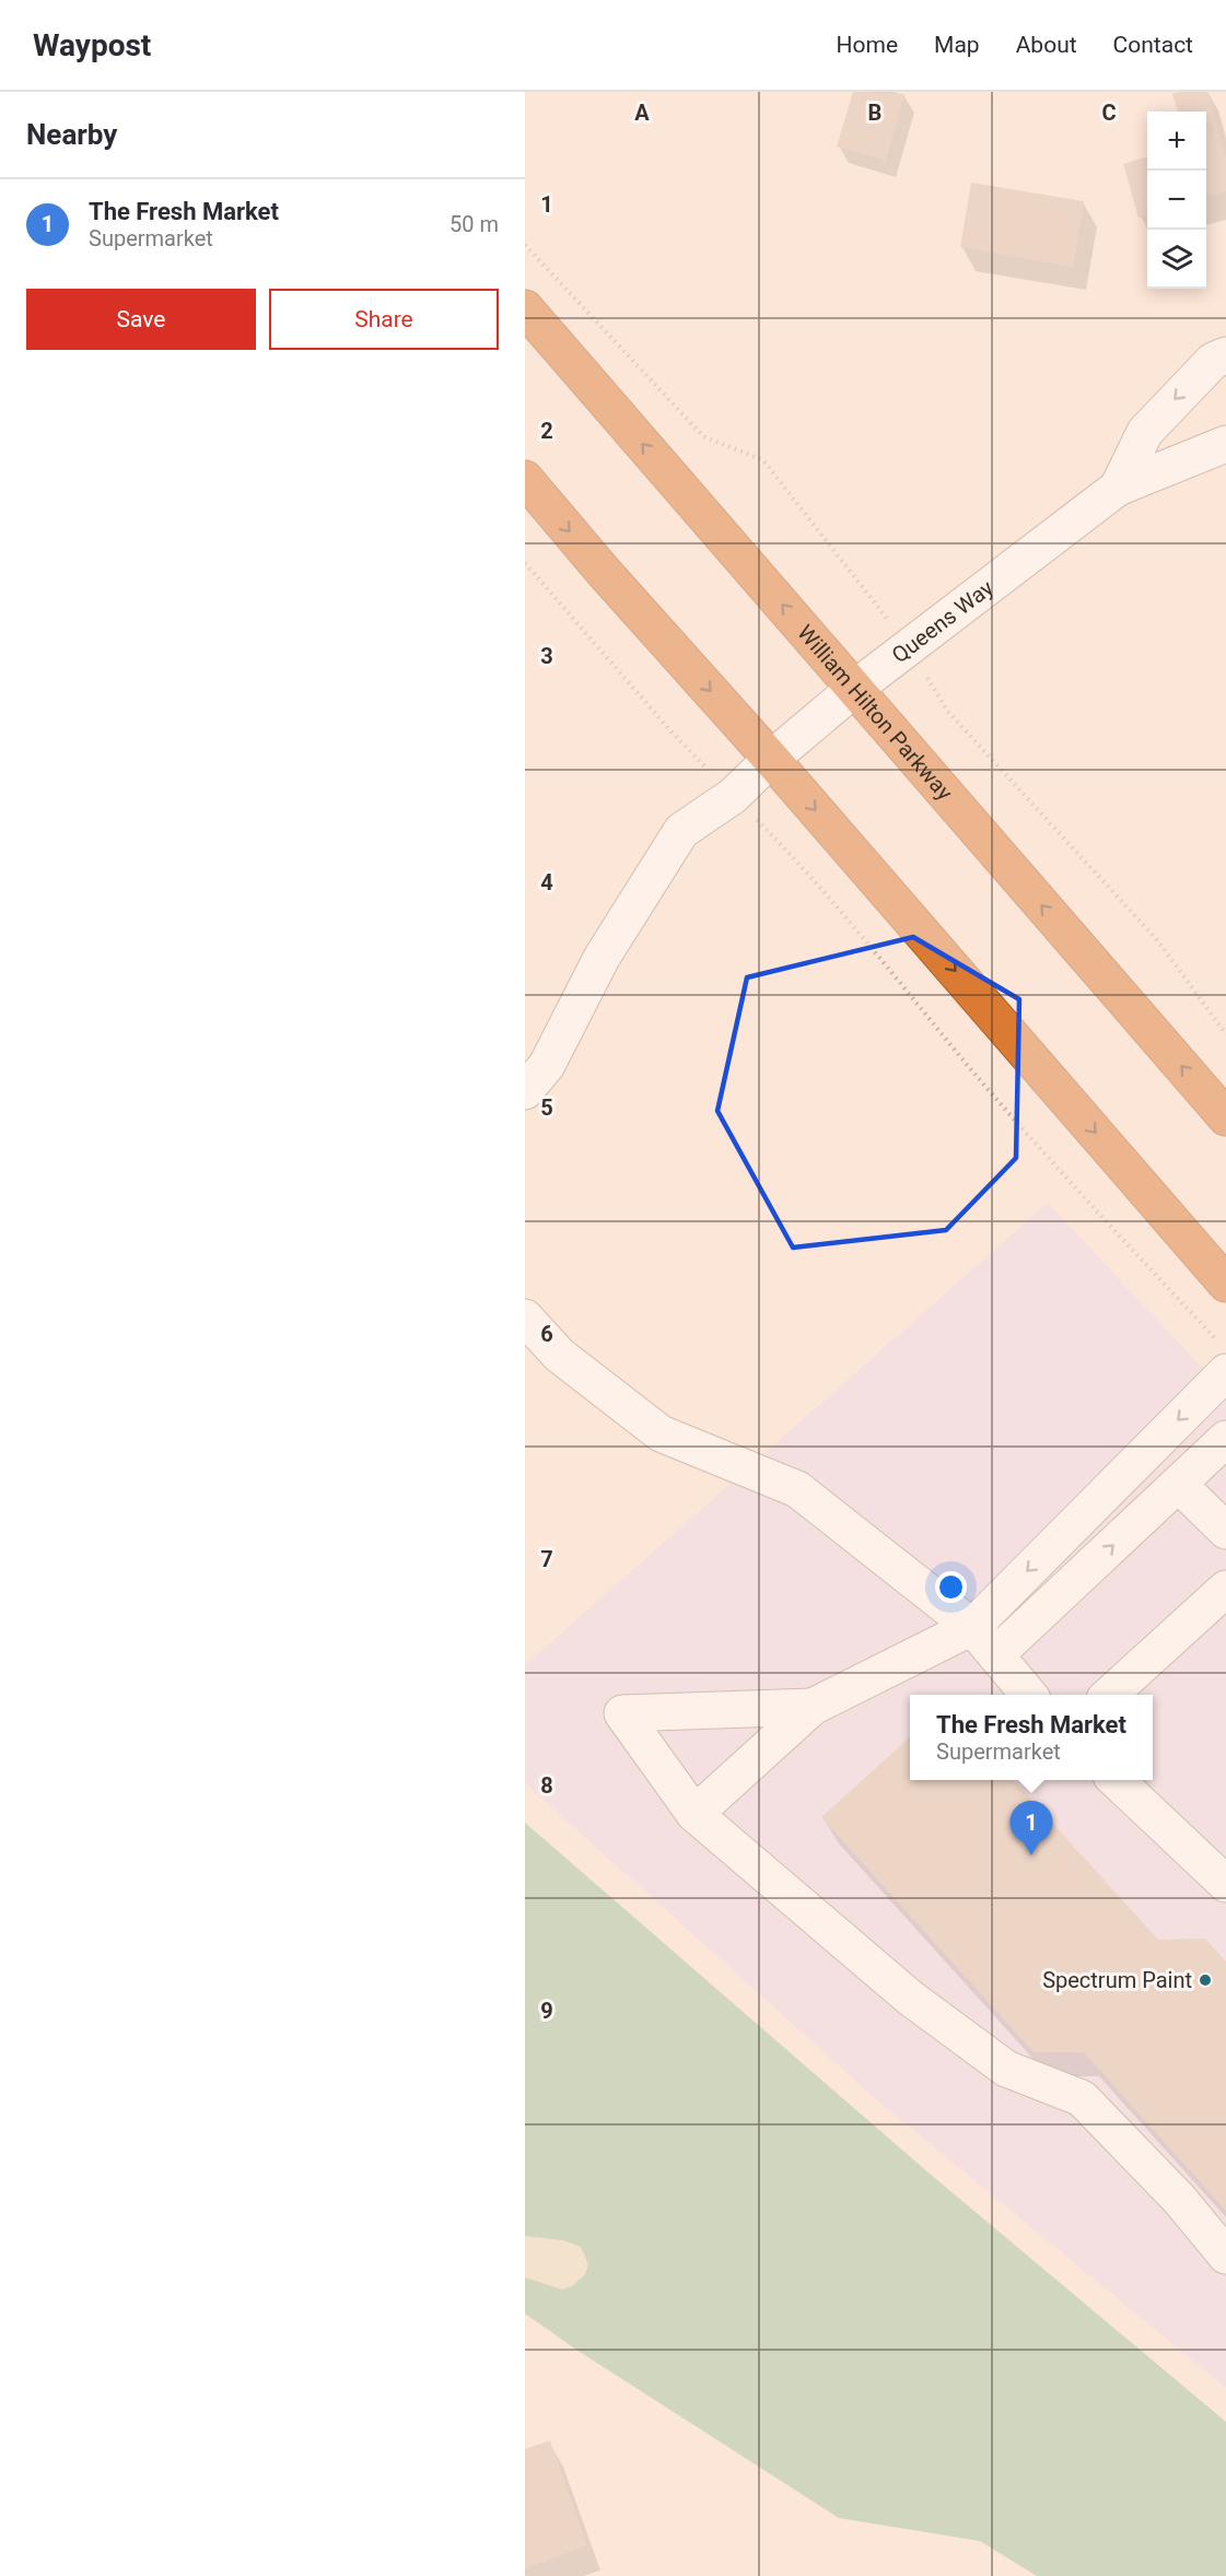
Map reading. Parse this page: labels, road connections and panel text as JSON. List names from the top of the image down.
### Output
{
  "streets": {
    "highway": ["William Hilton Parkway"],
    "street": ["Queens Way"]
  },
  "crossings": [
    ["Queens Way", "William Hilton Parkway"]
  ],
  "places": ["Spectrum Paint"],
  "page": {
    "header": "Waypost",
    "nav": [
      "Home",
      "Map",
      "About",
      "Contact"
    ],
    "heading": "Nearby",
    "map_buttons": ["+", "−"],
    "list": [
      {
        "mark": "1",
        "name": "The Fresh Market",
        "note": "Supermarket",
        "value": "50 m"
      }
    ],
    "buttons": ["Save", "Share"],
    "popup": ["The Fresh Market", "Supermarket"],
    "pins": "1"
  },
  "grid": {
    "columns": ["A", "B", "C"],
    "rows": [
      "1",
      "2",
      "3",
      "4",
      "5",
      "6",
      "7",
      "8",
      "9"
    ]
  }
}
